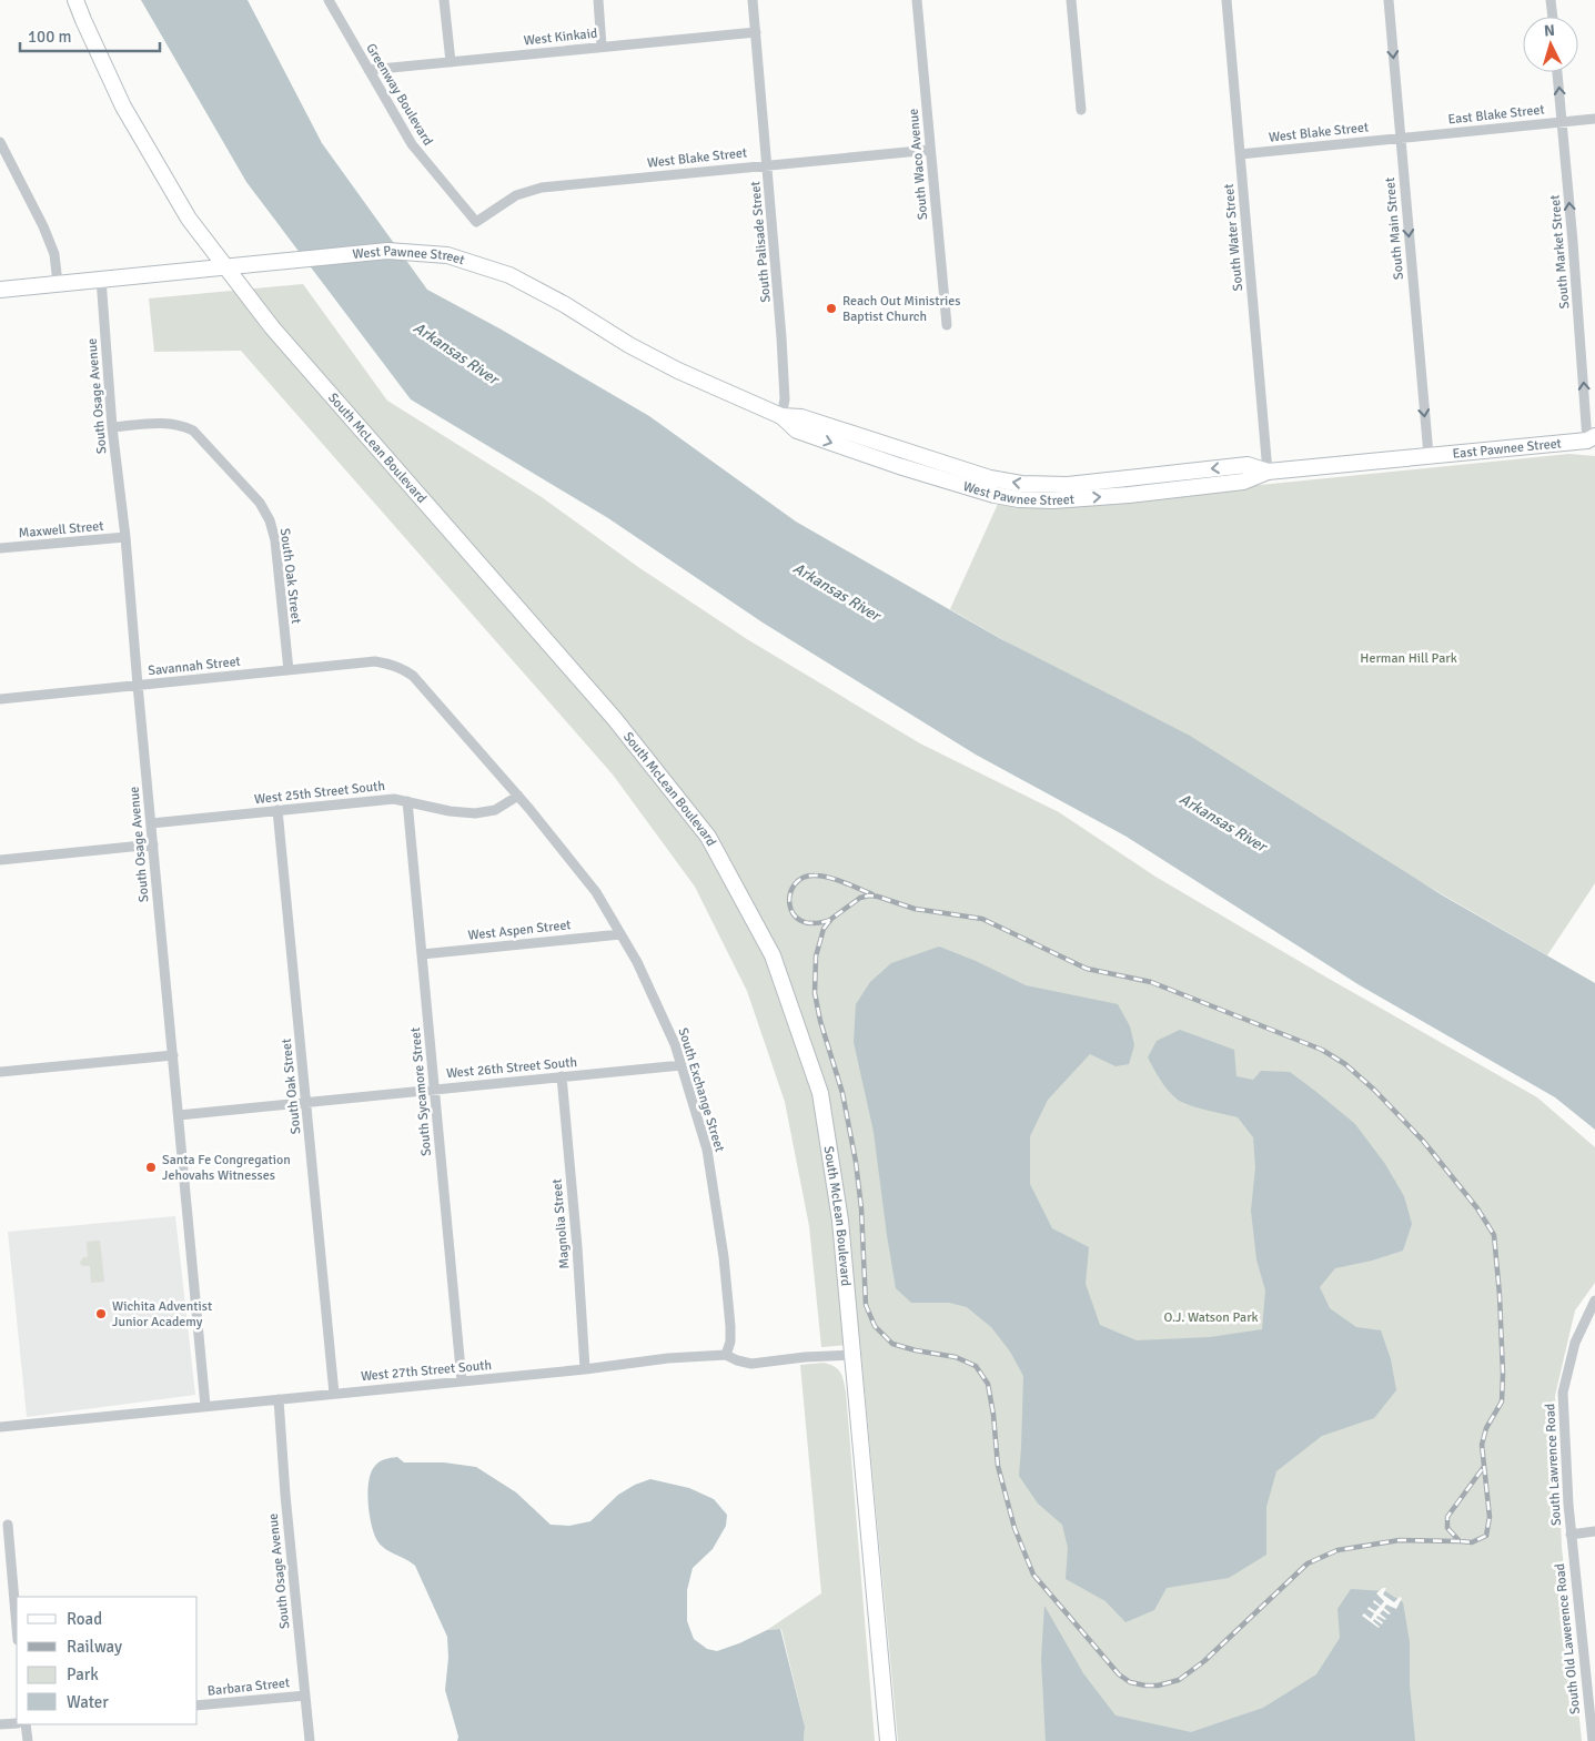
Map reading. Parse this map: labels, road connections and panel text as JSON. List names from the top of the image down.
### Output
{
  "streets": {
    "main road": ["West Pawnee Street", "East Pawnee Street", "South McLean Boulevard"],
    "street": [
      "West Kinkaid",
      "Greenway Boulevard",
      "East Blake Street",
      "West Blake Street",
      "South Waco Avenue",
      "South Main Street",
      "South Water Street",
      "South Palisade Street",
      "South Market Street",
      "South Osage Avenue",
      "Maxwell Street",
      "South Oak Street",
      "Savannah Street",
      "West 25th Street South",
      "West Aspen Street",
      "West 26th Street South",
      "South Exchange Street",
      "South Sycamore Street",
      "Magnolia Street",
      "West 27th Street South",
      "South Lawrence Road",
      "South Old Lawerence Road",
      "Barbara Street"
    ]
  },
  "crossings": [
    ["West Kinkaid", "Greenway Boulevard"],
    ["West Kinkaid", "South Palisade Street"],
    ["Greenway Boulevard", "West Blake Street"],
    ["East Blake Street", "West Blake Street"],
    ["East Blake Street", "South Main Street"],
    ["East Blake Street", "South Market Street"],
    ["West Blake Street", "South Waco Avenue"],
    ["West Blake Street", "South Main Street"],
    ["West Blake Street", "South Water Street"],
    ["West Blake Street", "South Palisade Street"],
    ["South Main Street", "West Pawnee Street"],
    ["South Main Street", "East Pawnee Street"],
    ["South Water Street", "West Pawnee Street"],
    ["South Palisade Street", "West Pawnee Street"],
    ["South Market Street", "East Pawnee Street"],
    ["West Pawnee Street", "South Osage Avenue"],
    ["West Pawnee Street", "East Pawnee Street"],
    ["West Pawnee Street", "South McLean Boulevard"],
    ["South Osage Avenue", "Maxwell Street"],
    ["South Osage Avenue", "South Oak Street"],
    ["South Osage Avenue", "Savannah Street"],
    ["South Osage Avenue", "West 25th Street South"],
    ["South Osage Avenue", "West 26th Street South"],
    ["South Osage Avenue", "West 27th Street South"],
    ["South Osage Avenue", "Barbara Street"],
    ["South McLean Boulevard", "West 27th Street South"],
    ["South Oak Street", "Savannah Street"],
    ["South Oak Street", "West 25th Street South"],
    ["South Oak Street", "West 26th Street South"],
    ["South Oak Street", "West 27th Street South"],
    ["Savannah Street", "South Exchange Street"],
    ["West 25th Street South", "South Exchange Street"],
    ["West 25th Street South", "South Sycamore Street"],
    ["West Aspen Street", "South Exchange Street"],
    ["West Aspen Street", "South Sycamore Street"],
    ["West 26th Street South", "South Exchange Street"],
    ["West 26th Street South", "South Sycamore Street"],
    ["West 26th Street South", "Magnolia Street"],
    ["South Exchange Street", "West 27th Street South"],
    ["South Sycamore Street", "West 27th Street South"],
    ["Magnolia Street", "West 27th Street South"],
    ["South Lawrence Road", "South Old Lawerence Road"]
  ],
  "one_way": ["South Main Street", "South Market Street"],
  "water": ["Arkansas River"],
  "parks": ["Herman Hill Park", "O.J. Watson Park"],
  "places": ["Reach Out Ministries Baptist Church", "Santa Fe Congregation Jehovahs Witnesses", "Wichita Adventist Junior Academy"],
  "legend": [
    "Road",
    "Railway",
    "Park",
    "Water"
  ],
  "scale_bar": "100 m",
  "north": "top"
}
